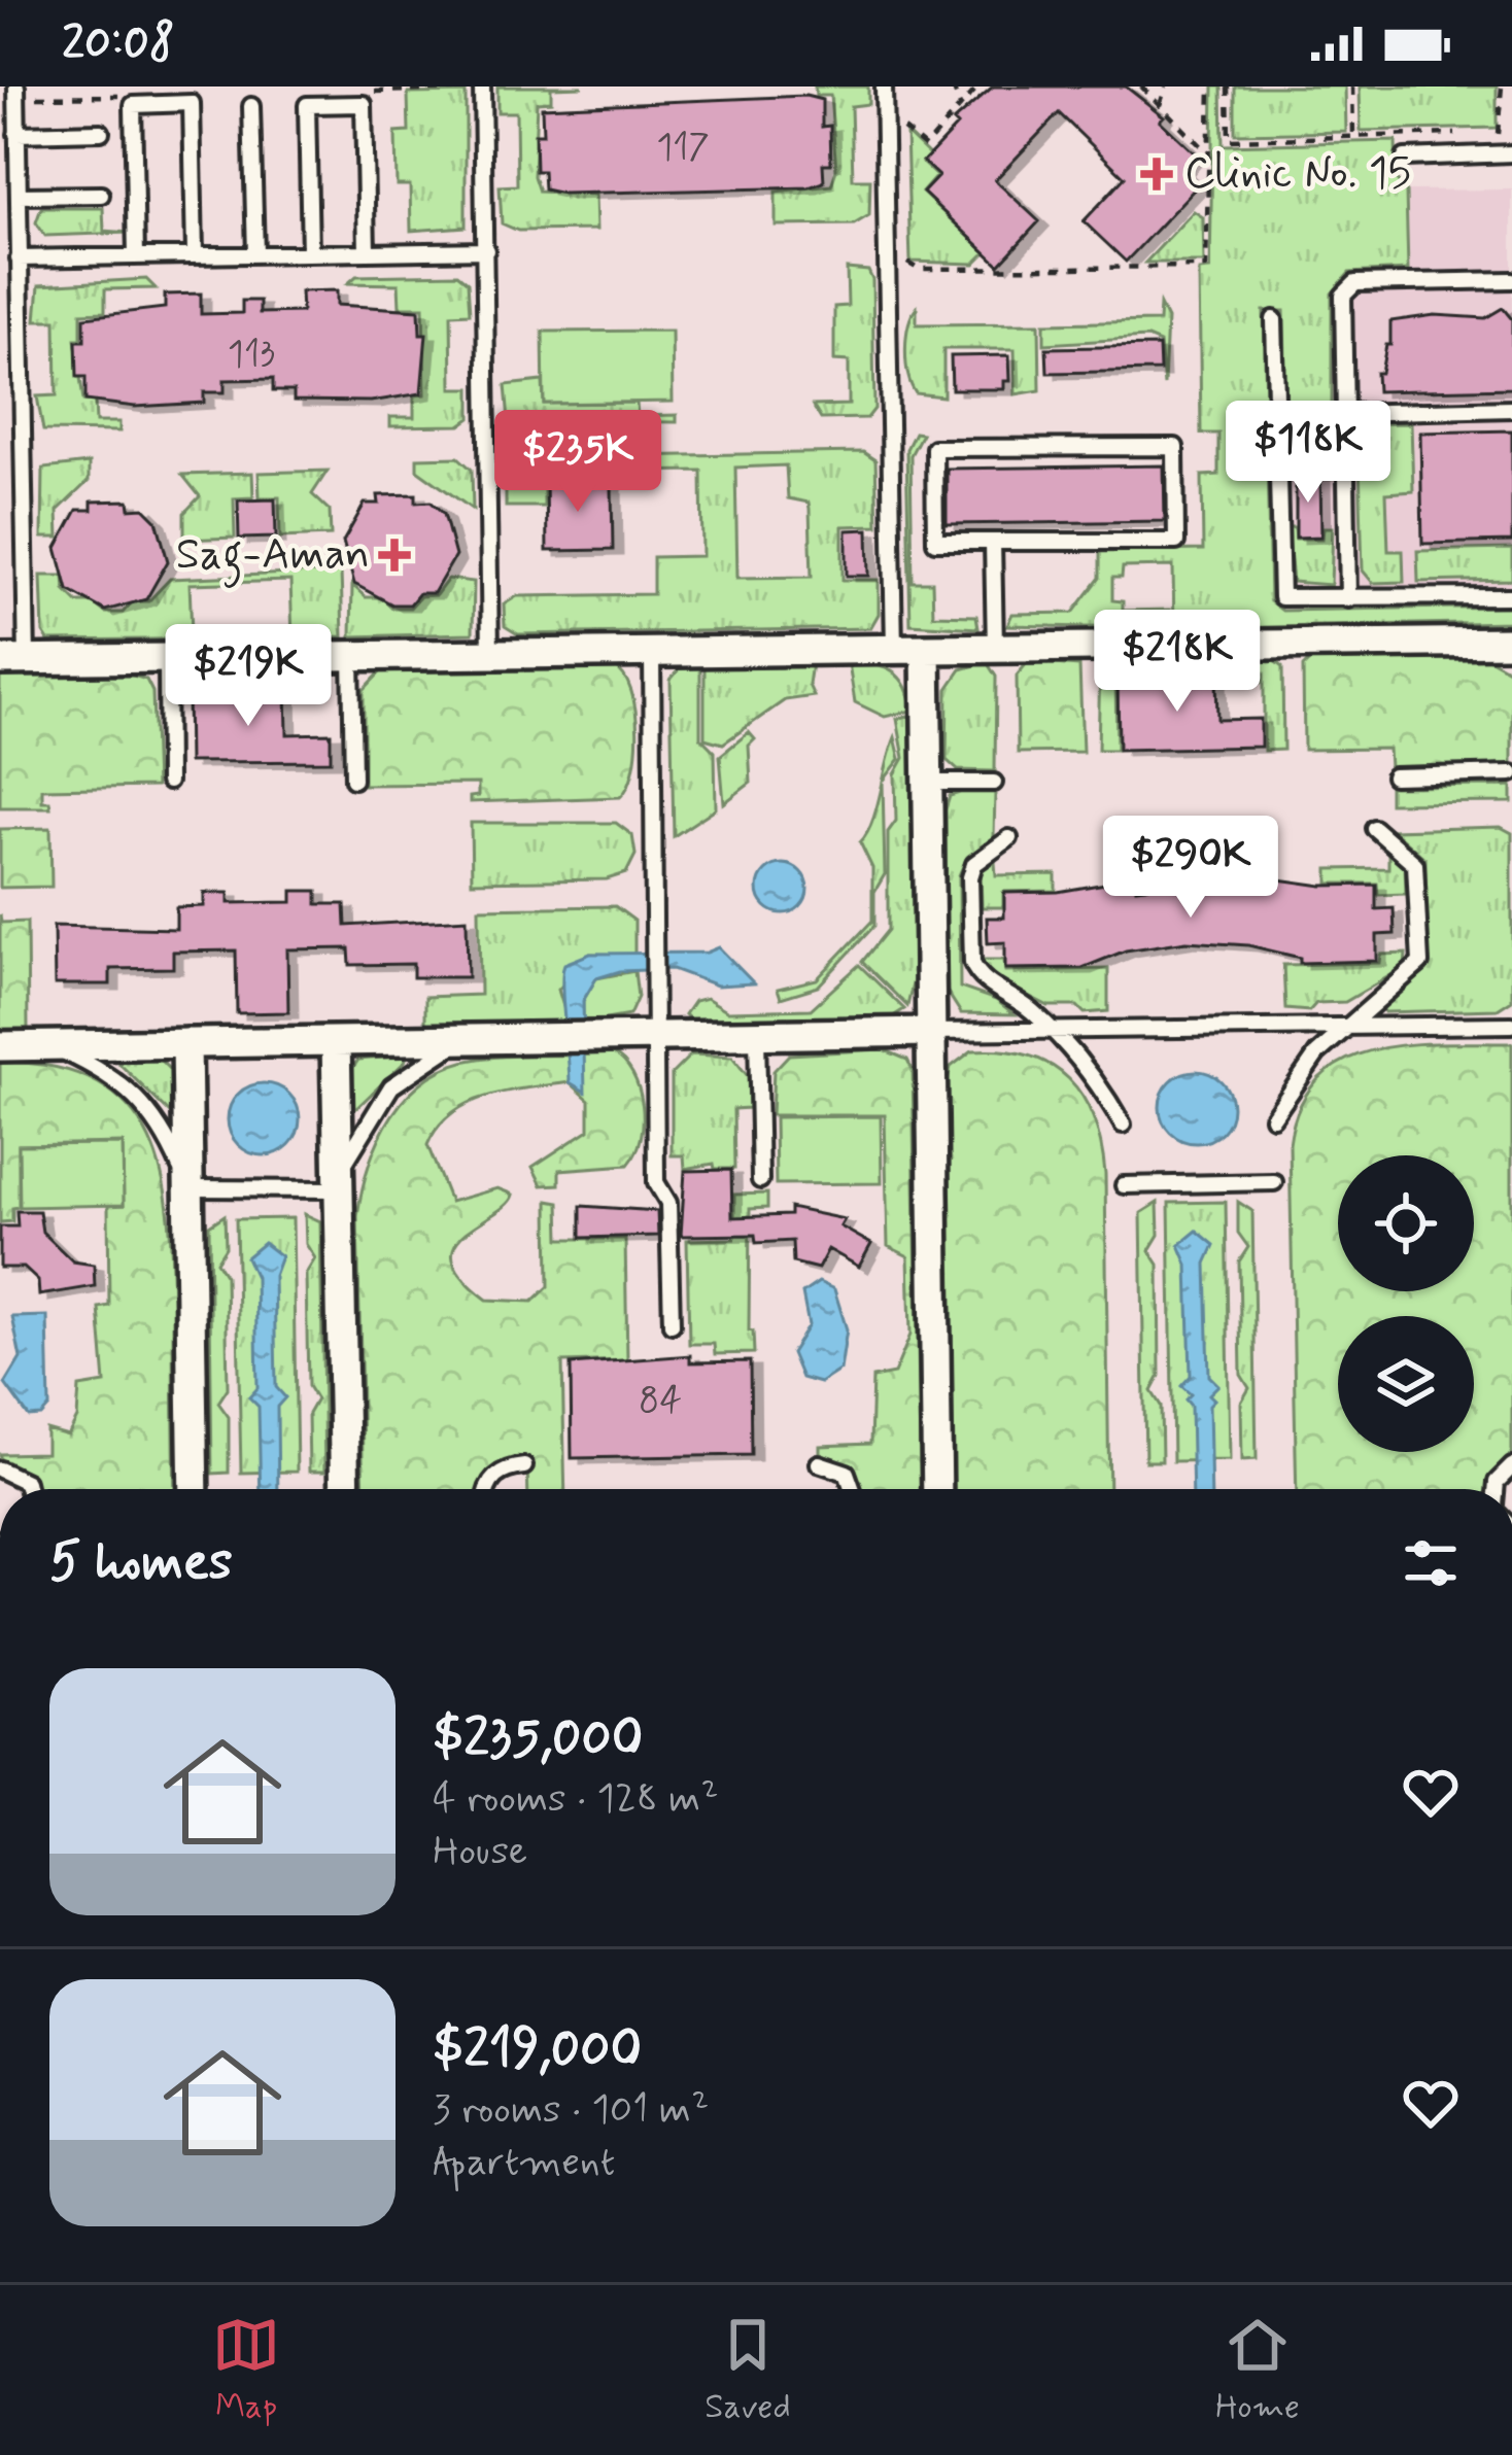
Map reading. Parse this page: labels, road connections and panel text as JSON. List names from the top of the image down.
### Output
{
  "places": {
    "health": ["Clinic No. 15", "Sag-Aman"]
  },
  "house_numbers": ["117", "113", "84"],
  "page": {
    "status": "20:08",
    "price": [
      "$118K",
      "$235K",
      "$218K",
      "$219K",
      "$290K"
    ],
    "heading": "5 homes",
    "list": [
      {
        "name": "$235,000",
        "note": "4 rooms · 128 m² · House"
      },
      {
        "name": "$219,000",
        "note": "3 rooms · 101 m² · Apartment"
      }
    ],
    "tabs": ["Map", "Saved", "Home"]
  }
}
